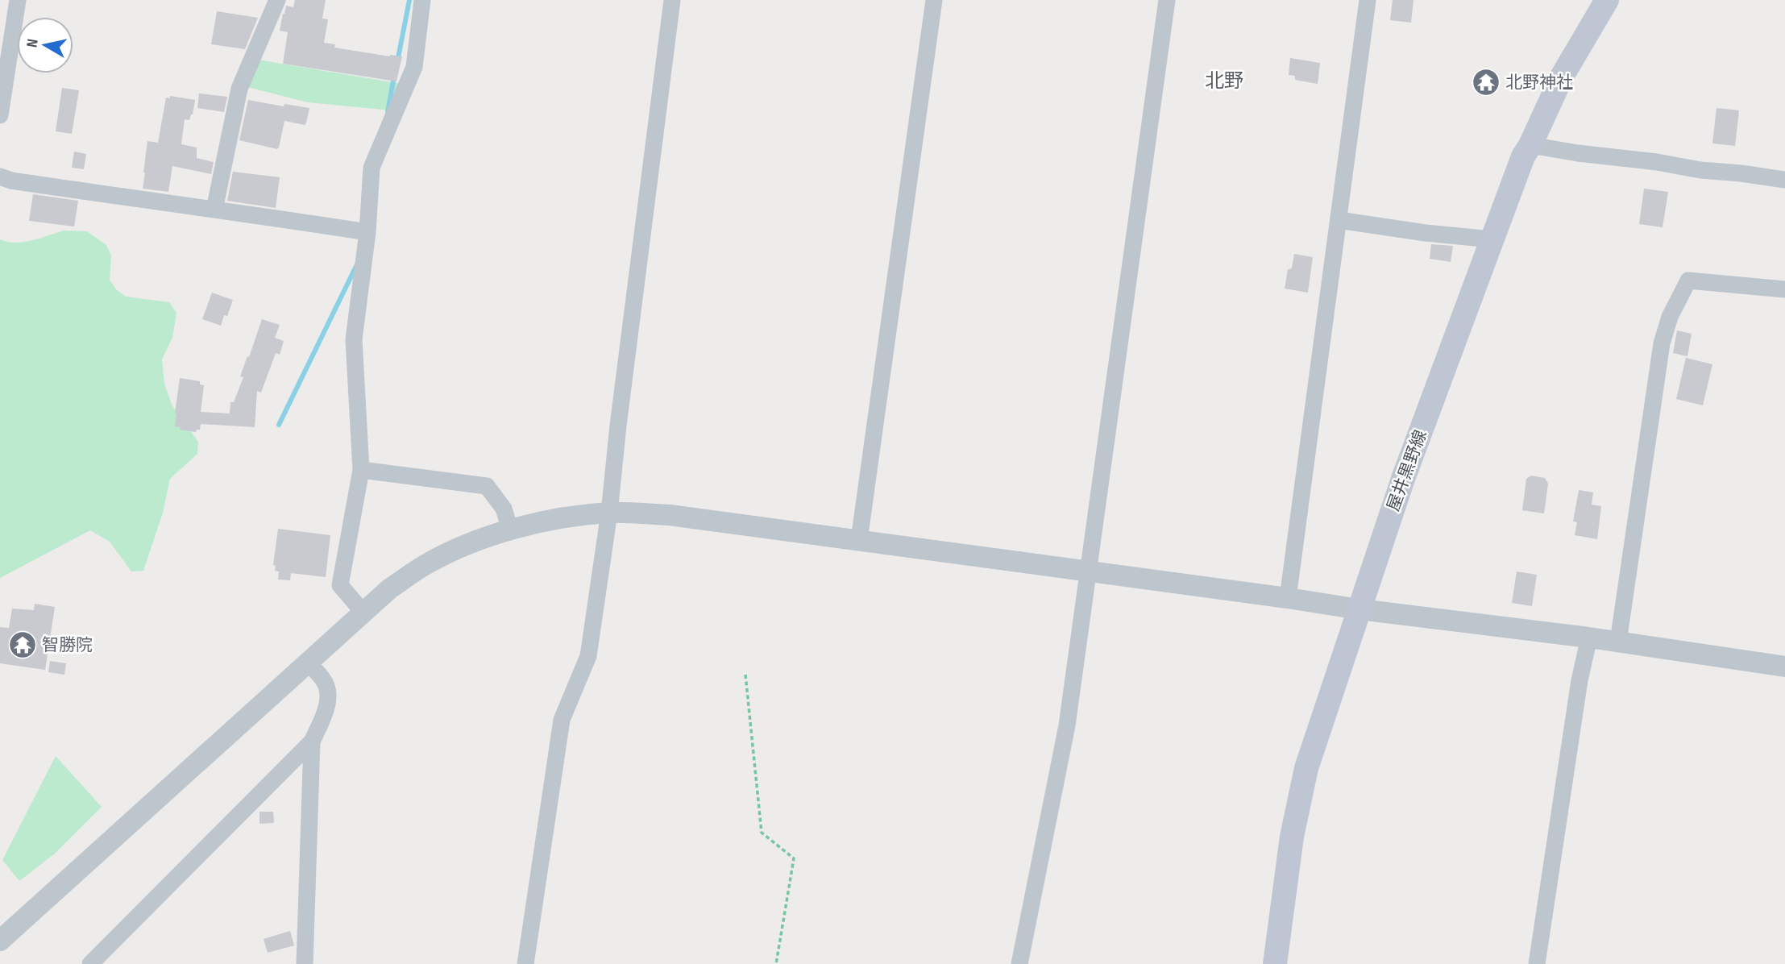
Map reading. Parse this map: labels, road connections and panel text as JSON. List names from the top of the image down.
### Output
{
  "streets": {
    "main road": ["屋井黒野線"]
  },
  "districts": ["北野"],
  "places": {
    "temple": ["北野神社", "智勝院"]
  },
  "north": "left"
}
